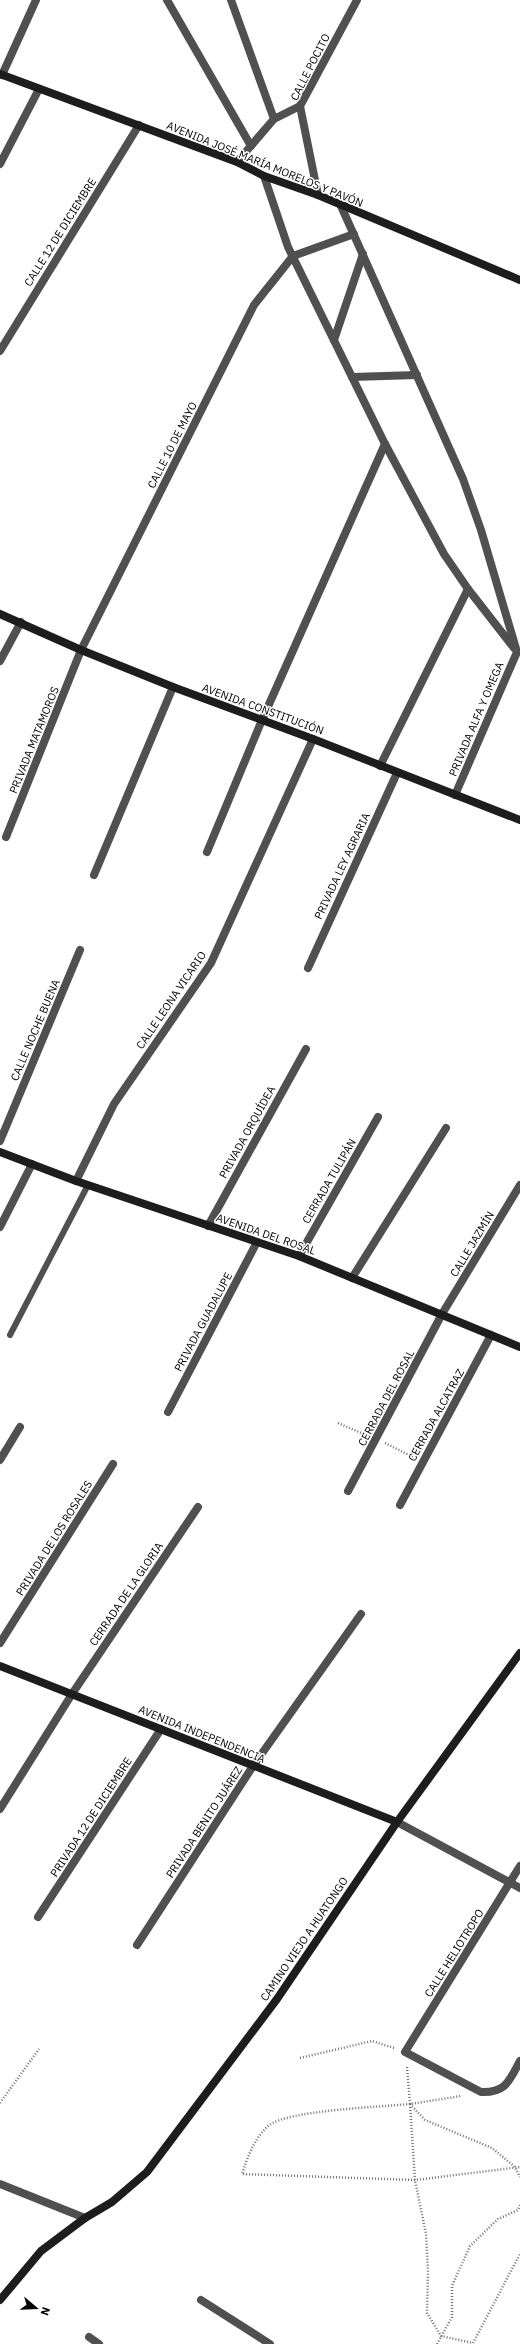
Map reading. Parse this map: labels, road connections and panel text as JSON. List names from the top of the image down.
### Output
{
  "streets": {
    "main road": [
      "AVENIDA JOSÉ MARÍA MORELOS Y PAVÓN",
      "AVENIDA CONSTITUCIÓN",
      "AVENIDA DEL ROSAL",
      "AVENIDA INDEPENDENCIA",
      "CAMINO VIEJO A HUATONGO"
    ],
    "street": [
      "CALLE POCITO",
      "CALLE 12 DE DICIEMBRE",
      "CALLE 10 DE MAYO",
      "PRIVADA ALFA Y OMEGA",
      "PRIVADA MATAMOROS",
      "PRIVADA LEY AGRARIA",
      "CALLE LEONA VICARIO",
      "CALLE NOCHE BUENA",
      "PRIVADA ORQUÍDEA",
      "CERRADA TULIPÁN",
      "CALLE JAZMÍN",
      "PRIVADA GUADALUPE",
      "CERRADA DEL ROSAL",
      "CERRADA ALCATRAZ",
      "PRIVADA DE LOS ROSALES",
      "CERRADA DE LA GLORIA",
      "PRIVADA 12 DE DICIEMBRE",
      "PRIVADA BENITO JUÁREZ",
      "CALLE HELIOTROPO"
    ]
  },
  "crossings": [
    ["CALLE POCITO", "AVENIDA JOSÉ MARÍA MORELOS Y PAVÓN"],
    ["AVENIDA JOSÉ MARÍA MORELOS Y PAVÓN", "CALLE 12 DE DICIEMBRE"],
    ["CALLE 10 DE MAYO", "AVENIDA CONSTITUCIÓN"],
    ["CALLE 10 DE MAYO", "PRIVADA MATAMOROS"],
    ["AVENIDA CONSTITUCIÓN", "PRIVADA ALFA Y OMEGA"],
    ["AVENIDA CONSTITUCIÓN", "PRIVADA MATAMOROS"],
    ["AVENIDA CONSTITUCIÓN", "PRIVADA LEY AGRARIA"],
    ["AVENIDA CONSTITUCIÓN", "CALLE LEONA VICARIO"],
    ["CALLE LEONA VICARIO", "AVENIDA DEL ROSAL"],
    ["PRIVADA ORQUÍDEA", "AVENIDA DEL ROSAL"],
    ["CERRADA TULIPÁN", "AVENIDA DEL ROSAL"],
    ["AVENIDA DEL ROSAL", "CALLE JAZMÍN"],
    ["AVENIDA DEL ROSAL", "PRIVADA GUADALUPE"],
    ["AVENIDA DEL ROSAL", "CERRADA DEL ROSAL"],
    ["AVENIDA DEL ROSAL", "CERRADA ALCATRAZ"],
    ["CALLE JAZMÍN", "CERRADA DEL ROSAL"],
    ["CERRADA DE LA GLORIA", "AVENIDA INDEPENDENCIA"],
    ["AVENIDA INDEPENDENCIA", "PRIVADA 12 DE DICIEMBRE"],
    ["AVENIDA INDEPENDENCIA", "PRIVADA BENITO JUÁREZ"],
    ["AVENIDA INDEPENDENCIA", "CAMINO VIEJO A HUATONGO"]
  ],
  "north": "right"
}
